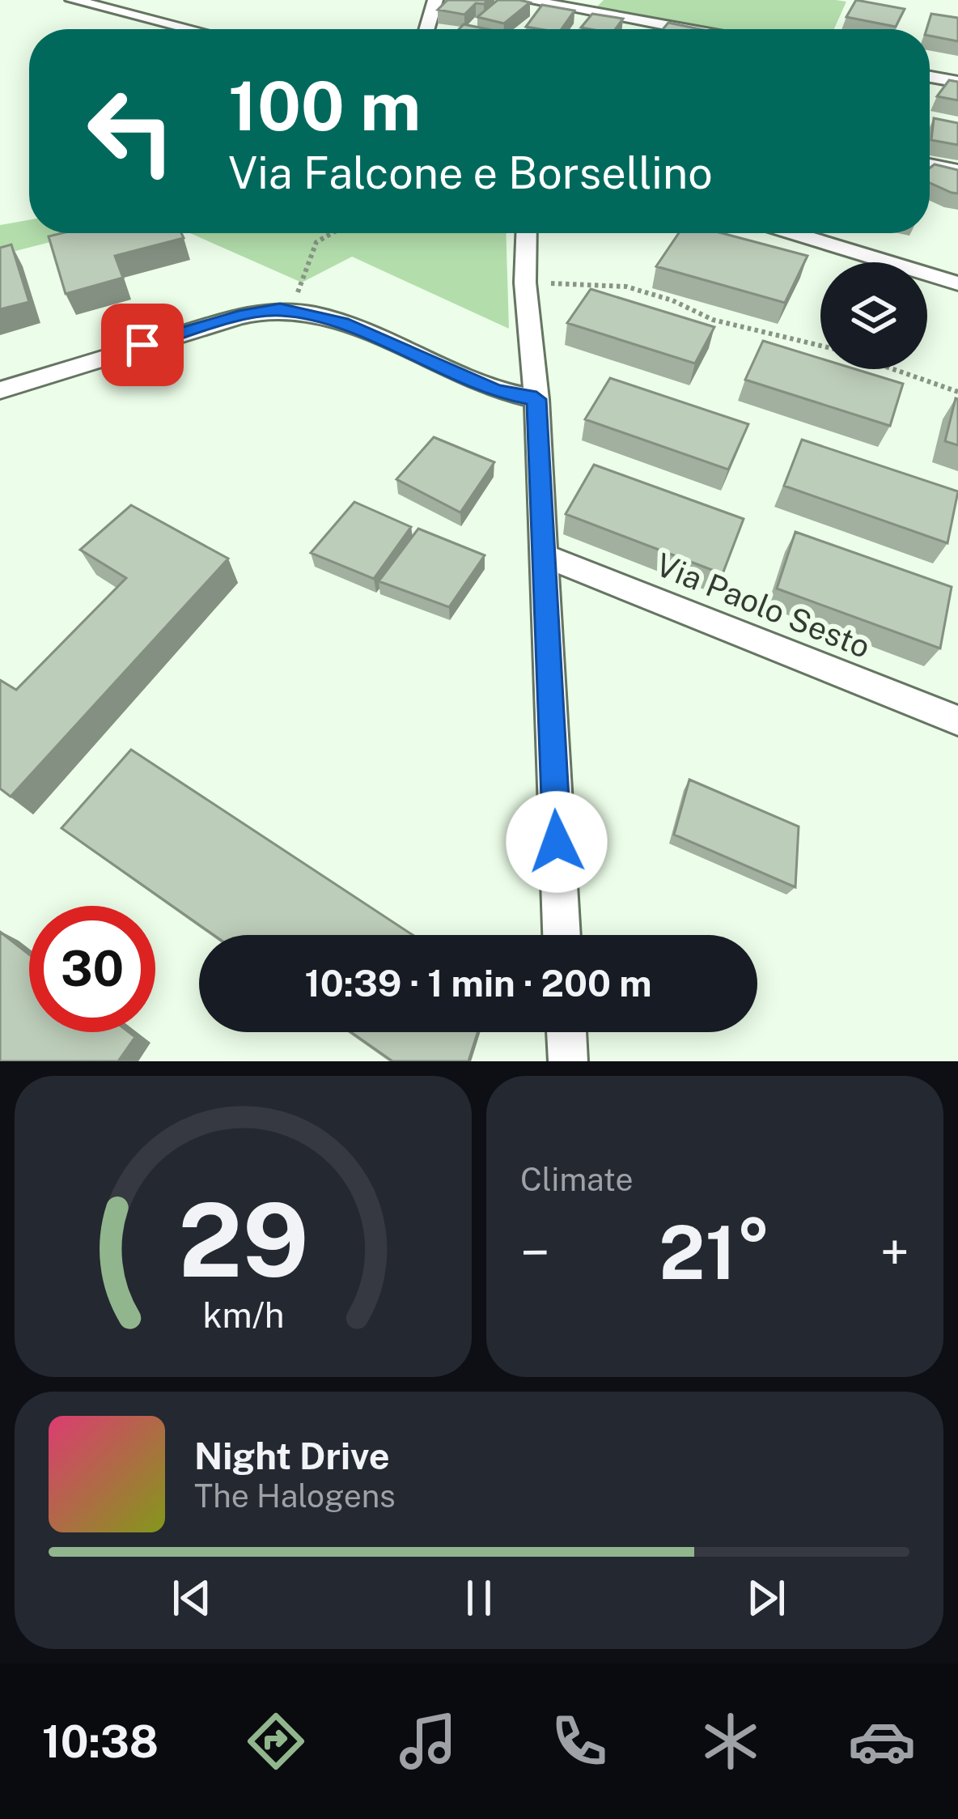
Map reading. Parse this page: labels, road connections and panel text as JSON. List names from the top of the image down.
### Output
{
  "streets": {
    "street": ["Via Paolo Sesto"]
  },
  "page": {
    "turn": ["100 m", "Via Falcone e Borsellino"],
    "limit": "30",
    "trip": "10:39 · 1 min · 200 m",
    "tile": "Climate",
    "heat": ["−", "21°", "+"],
    "song": ["Night Drive", "The Halogens"],
    "tabs": "10:38",
    "gauge": ["29", "km/h"]
  }
}
